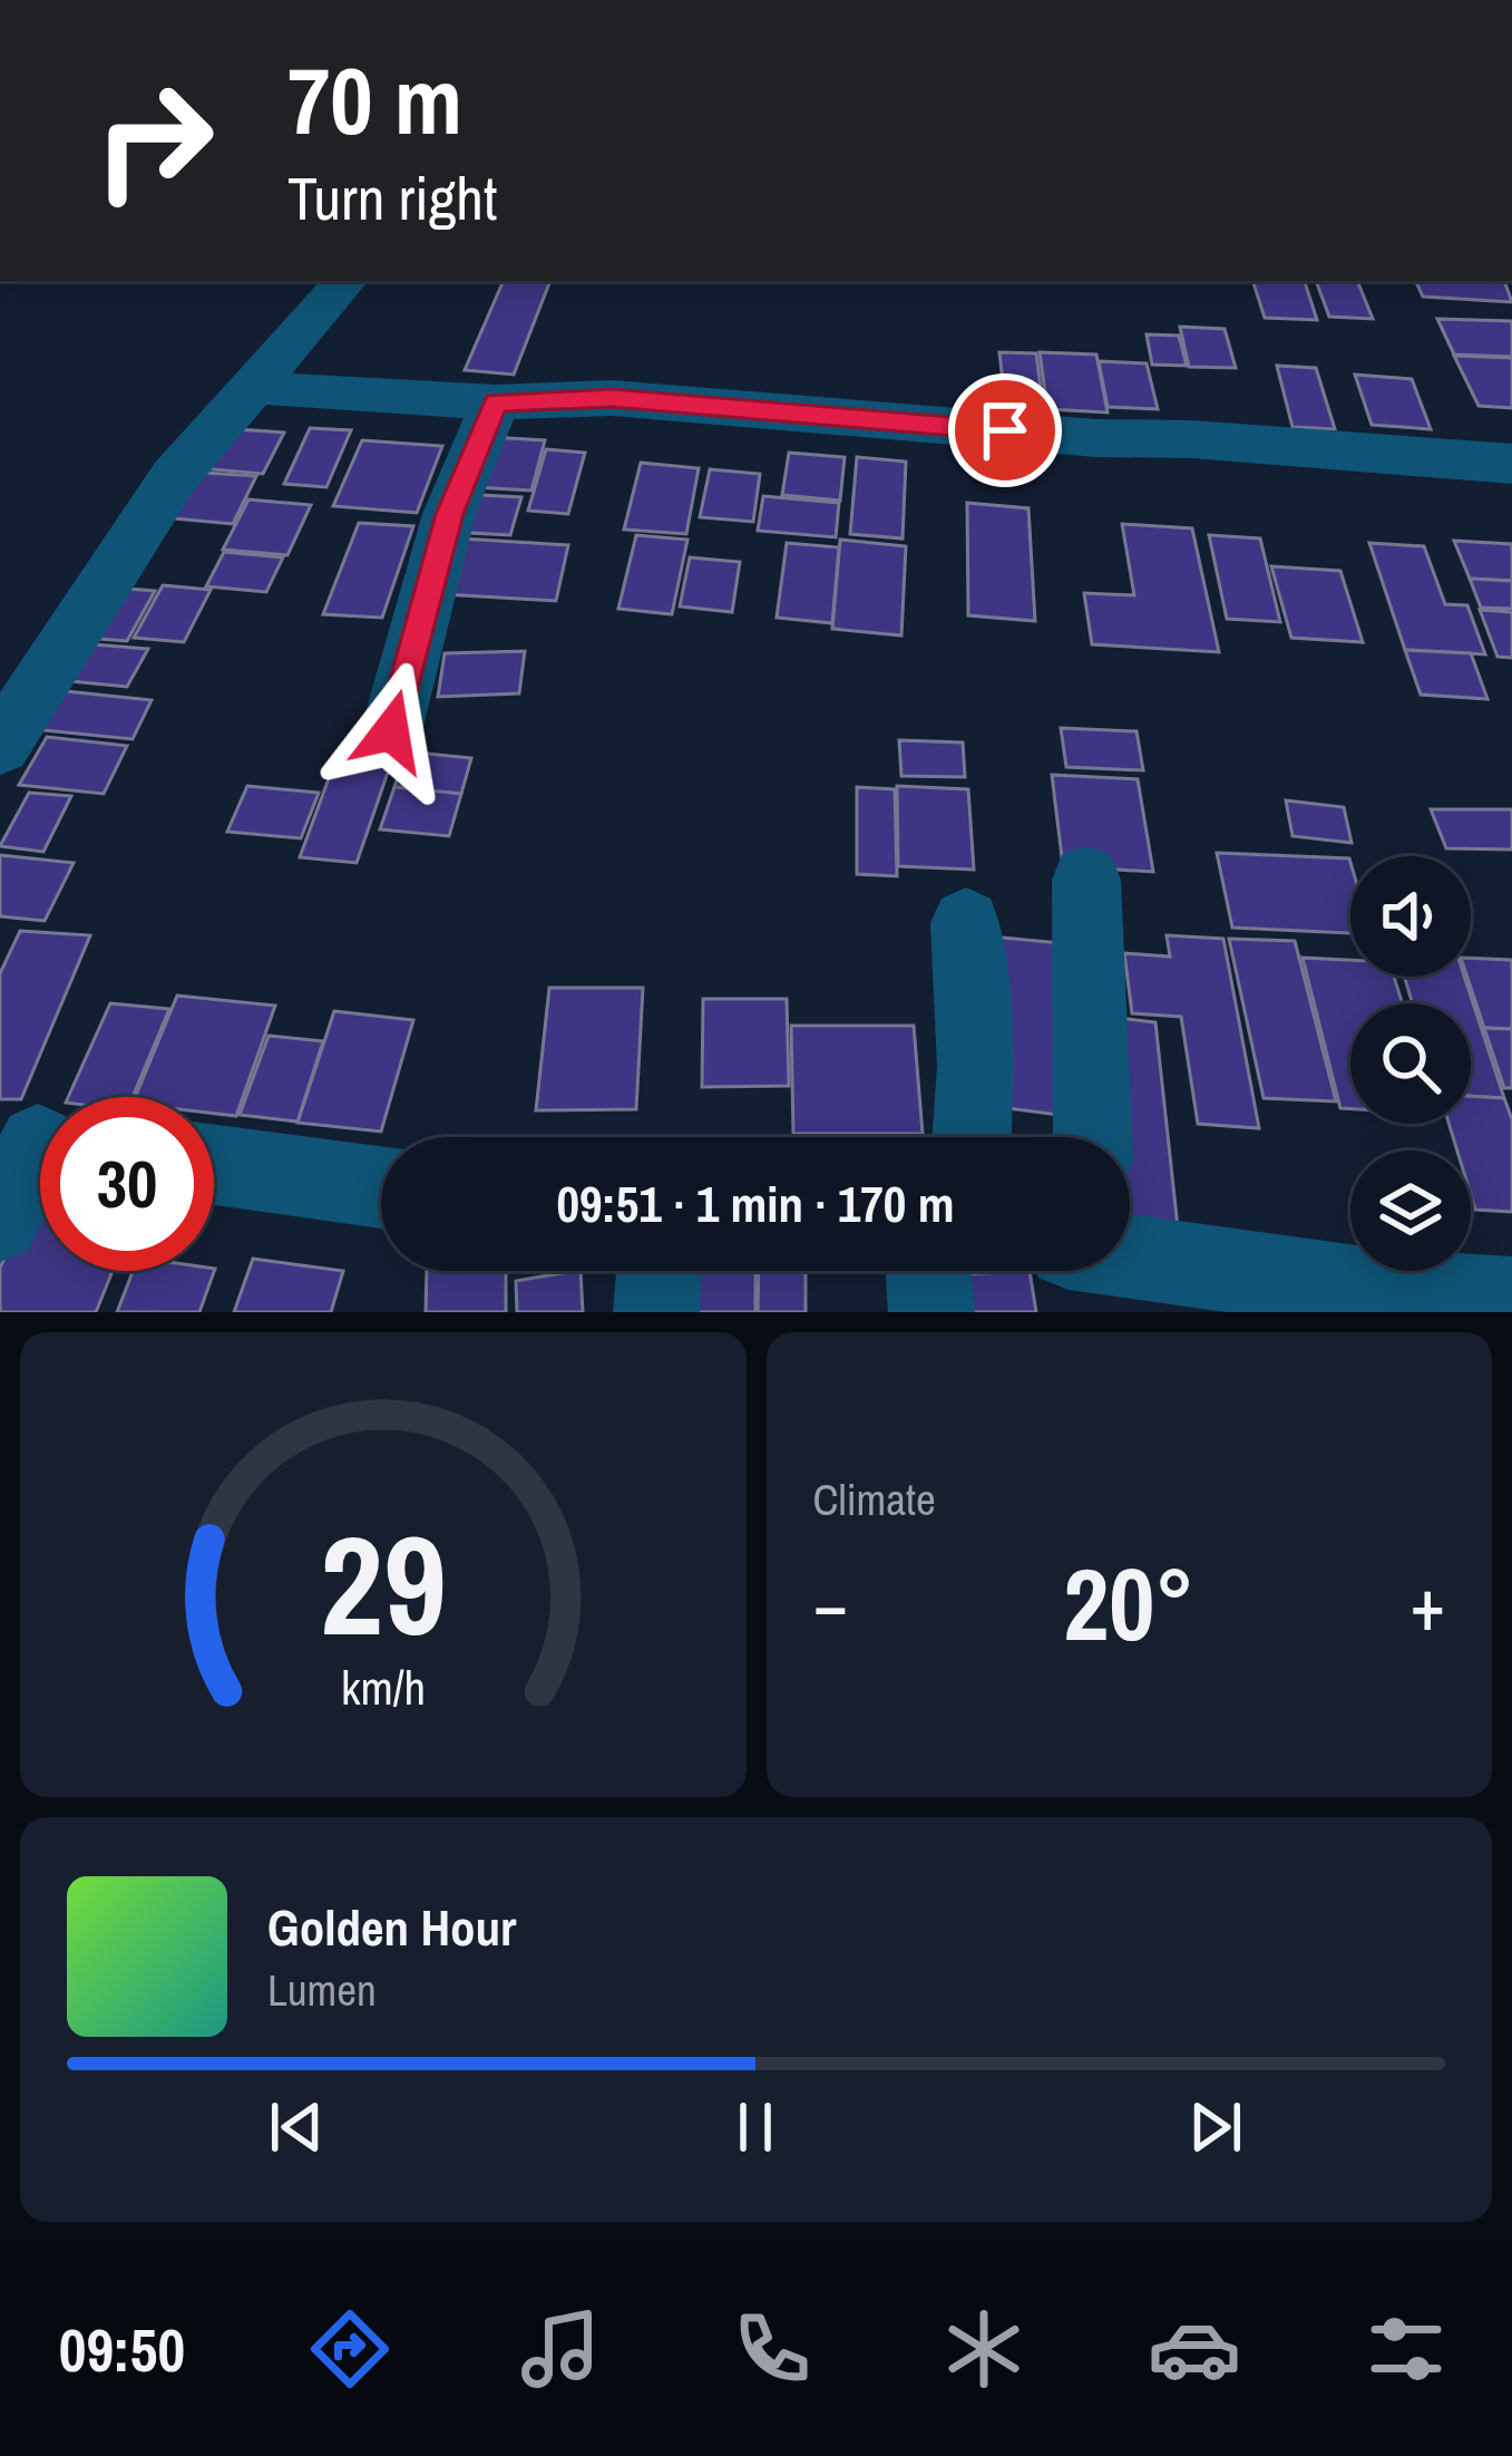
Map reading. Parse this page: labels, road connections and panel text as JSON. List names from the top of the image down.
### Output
{
  "page": {
    "turn": ["70 m", "Turn right"],
    "limit": "30",
    "trip": "09:51 · 1 min · 170 m",
    "tile": "Climate",
    "heat": ["−", "20°", "+"],
    "song": ["Golden Hour", "Lumen"],
    "tabs": "09:50",
    "gauge": ["29", "km/h"]
  }
}
